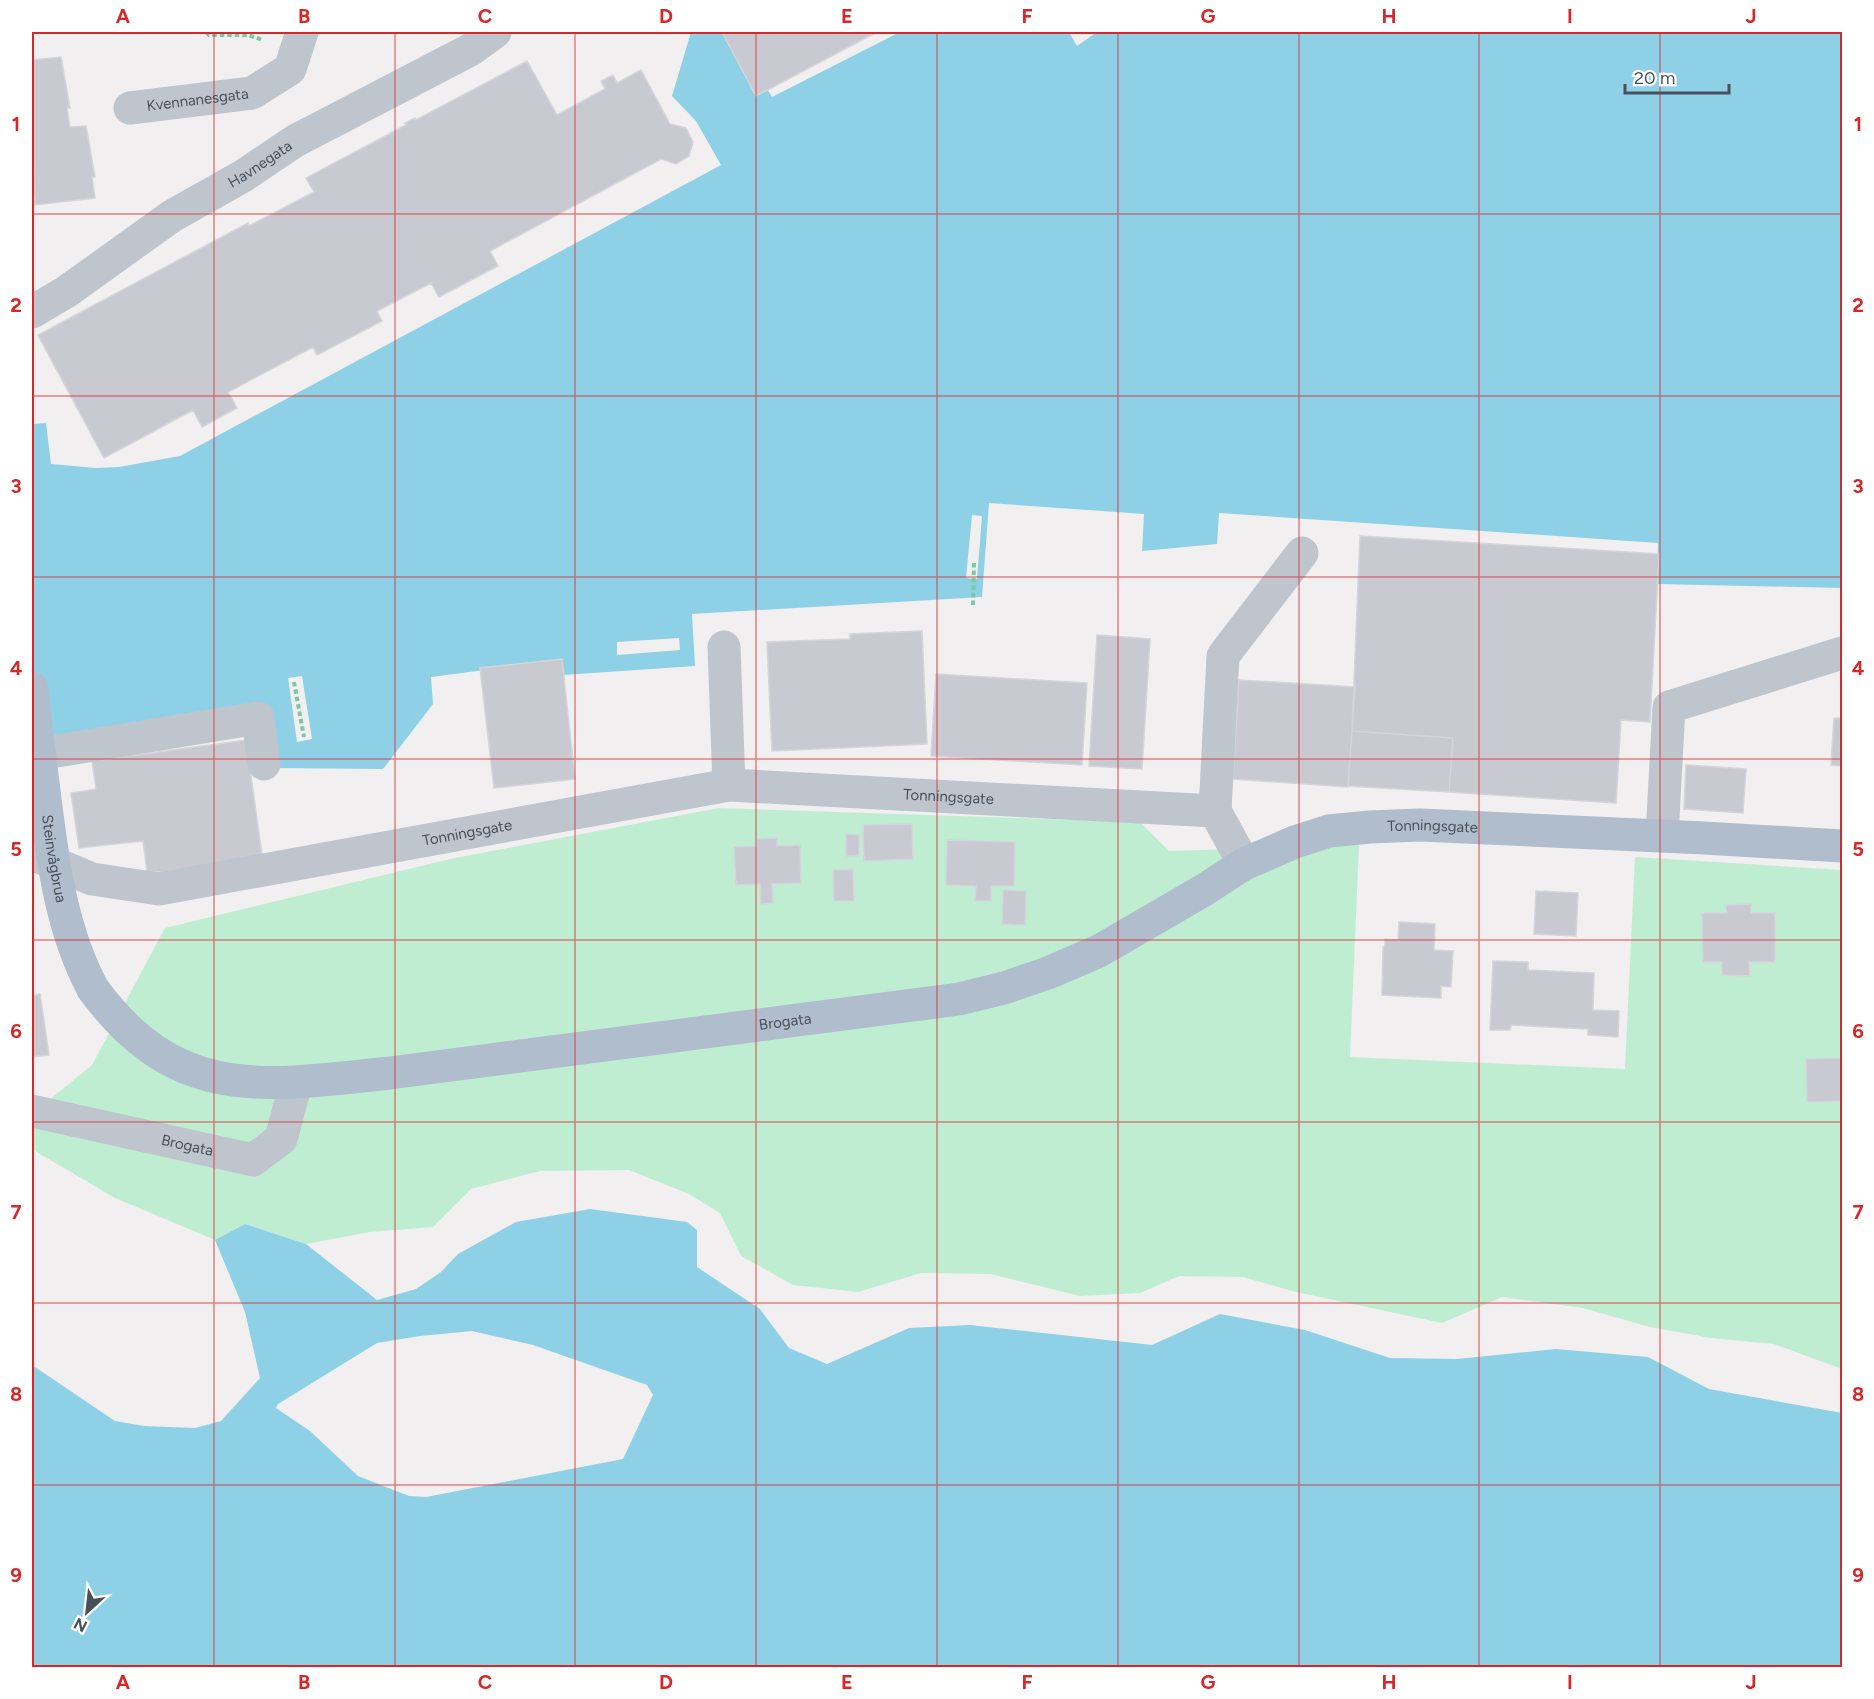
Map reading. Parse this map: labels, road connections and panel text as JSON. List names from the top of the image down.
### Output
{
  "streets": {
    "main road": ["Tonningsgate", "Steinvågbrua", "Brogata"],
    "street": ["Kvennanesgata", "Havnegata"]
  },
  "crossings": [
    ["Tonningsgate", "Brogata"],
    ["Steinvågbrua", "Brogata"]
  ],
  "scale_bar": "20 m",
  "north": "bottom left",
  "grid": {
    "columns": [
      "A",
      "B",
      "C",
      "D",
      "E",
      "F",
      "G",
      "H",
      "I",
      "J"
    ],
    "rows": [
      "1",
      "2",
      "3",
      "4",
      "5",
      "6",
      "7",
      "8",
      "9"
    ]
  }
}
